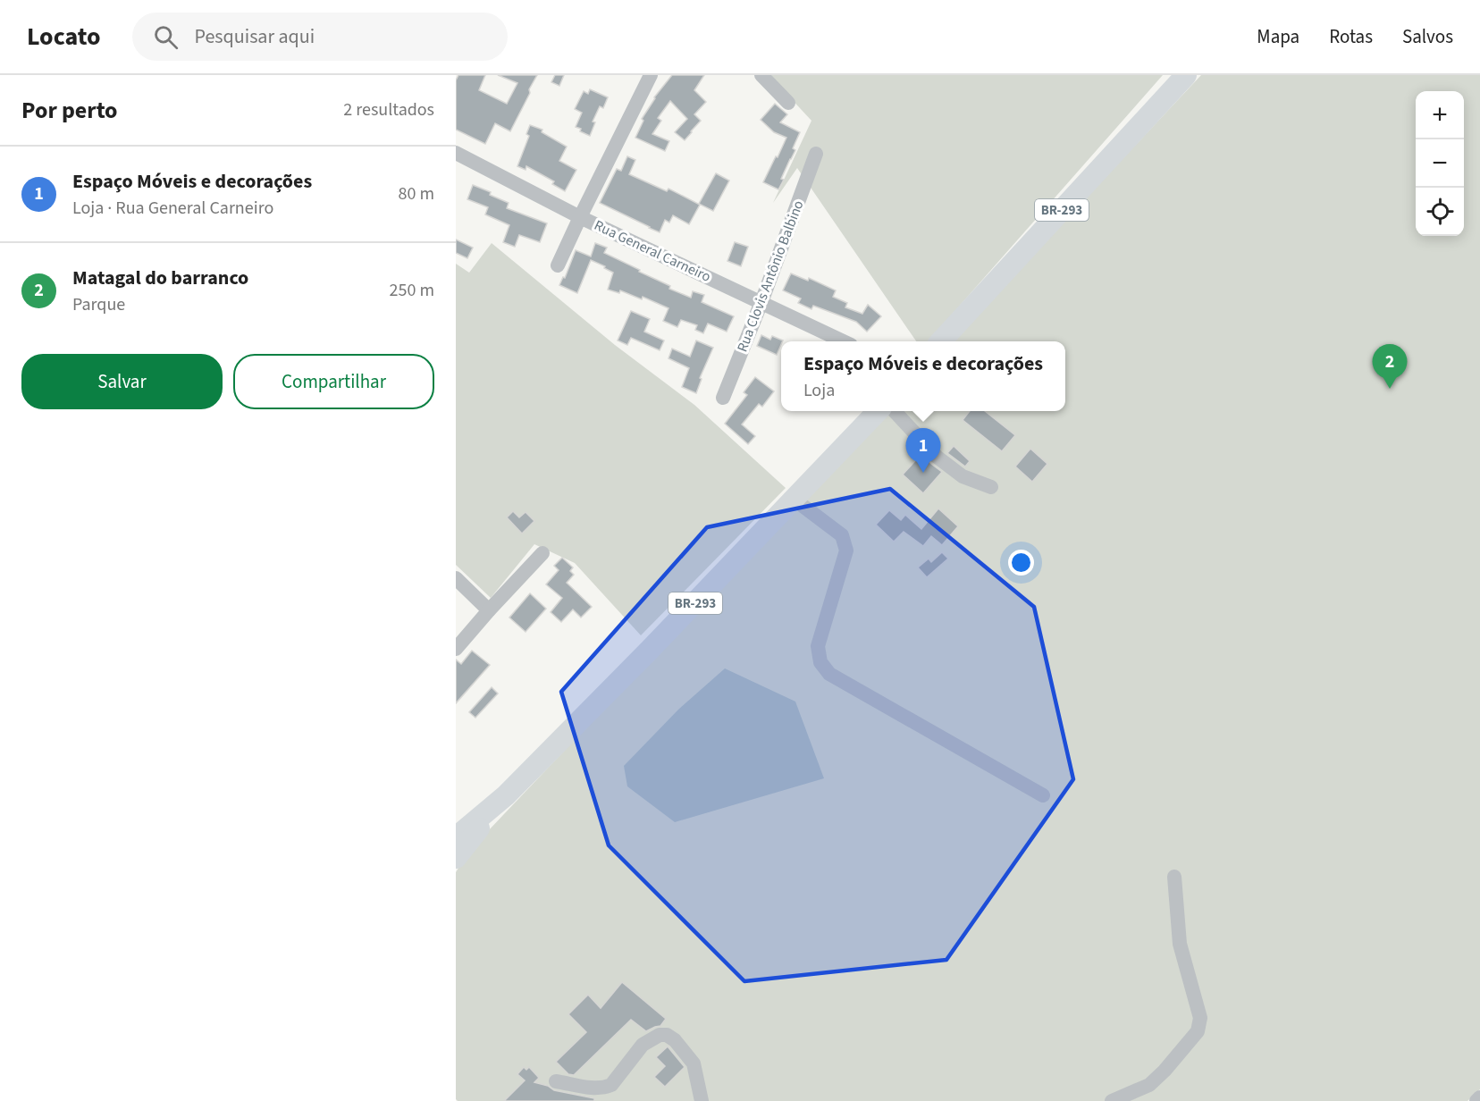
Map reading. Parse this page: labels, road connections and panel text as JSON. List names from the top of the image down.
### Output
{
  "streets": {
    "highway": ["BR-293"],
    "street": ["Rua General Carneiro", "Rua Clovis Antônio Balbino"]
  },
  "crossings": [
    ["Rua General Carneiro", "Rua Clovis Antônio Balbino"]
  ],
  "page": {
    "header": "Locato",
    "search": "Pesquisar aqui",
    "nav": ["Mapa", "Rotas", "Salvos"],
    "heading": ["Por perto", "2 resultados"],
    "map_buttons": ["+", "−"],
    "list": [
      {
        "mark": "1",
        "name": "Espaço Móveis e decorações",
        "note": "Loja · Rua General Carneiro",
        "value": "80 m"
      },
      {
        "mark": "2",
        "name": "Matagal do barranco",
        "note": "Parque",
        "value": "250 m"
      }
    ],
    "buttons": ["Salvar", "Compartilhar"],
    "popup": ["Espaço Móveis e decorações", "Loja"],
    "pins": ["2", "1"]
  }
}
